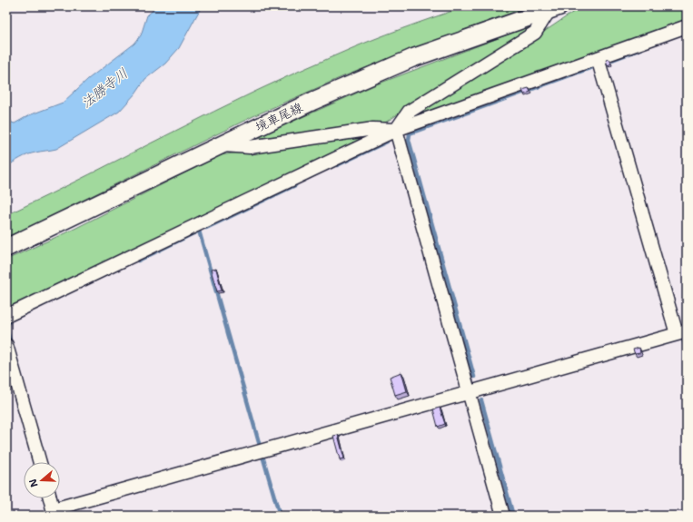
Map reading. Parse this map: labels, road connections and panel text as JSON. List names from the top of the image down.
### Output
{
  "streets": {
    "main road": ["境車尾線"]
  },
  "water": ["法勝寺川"],
  "north": "left"
}
